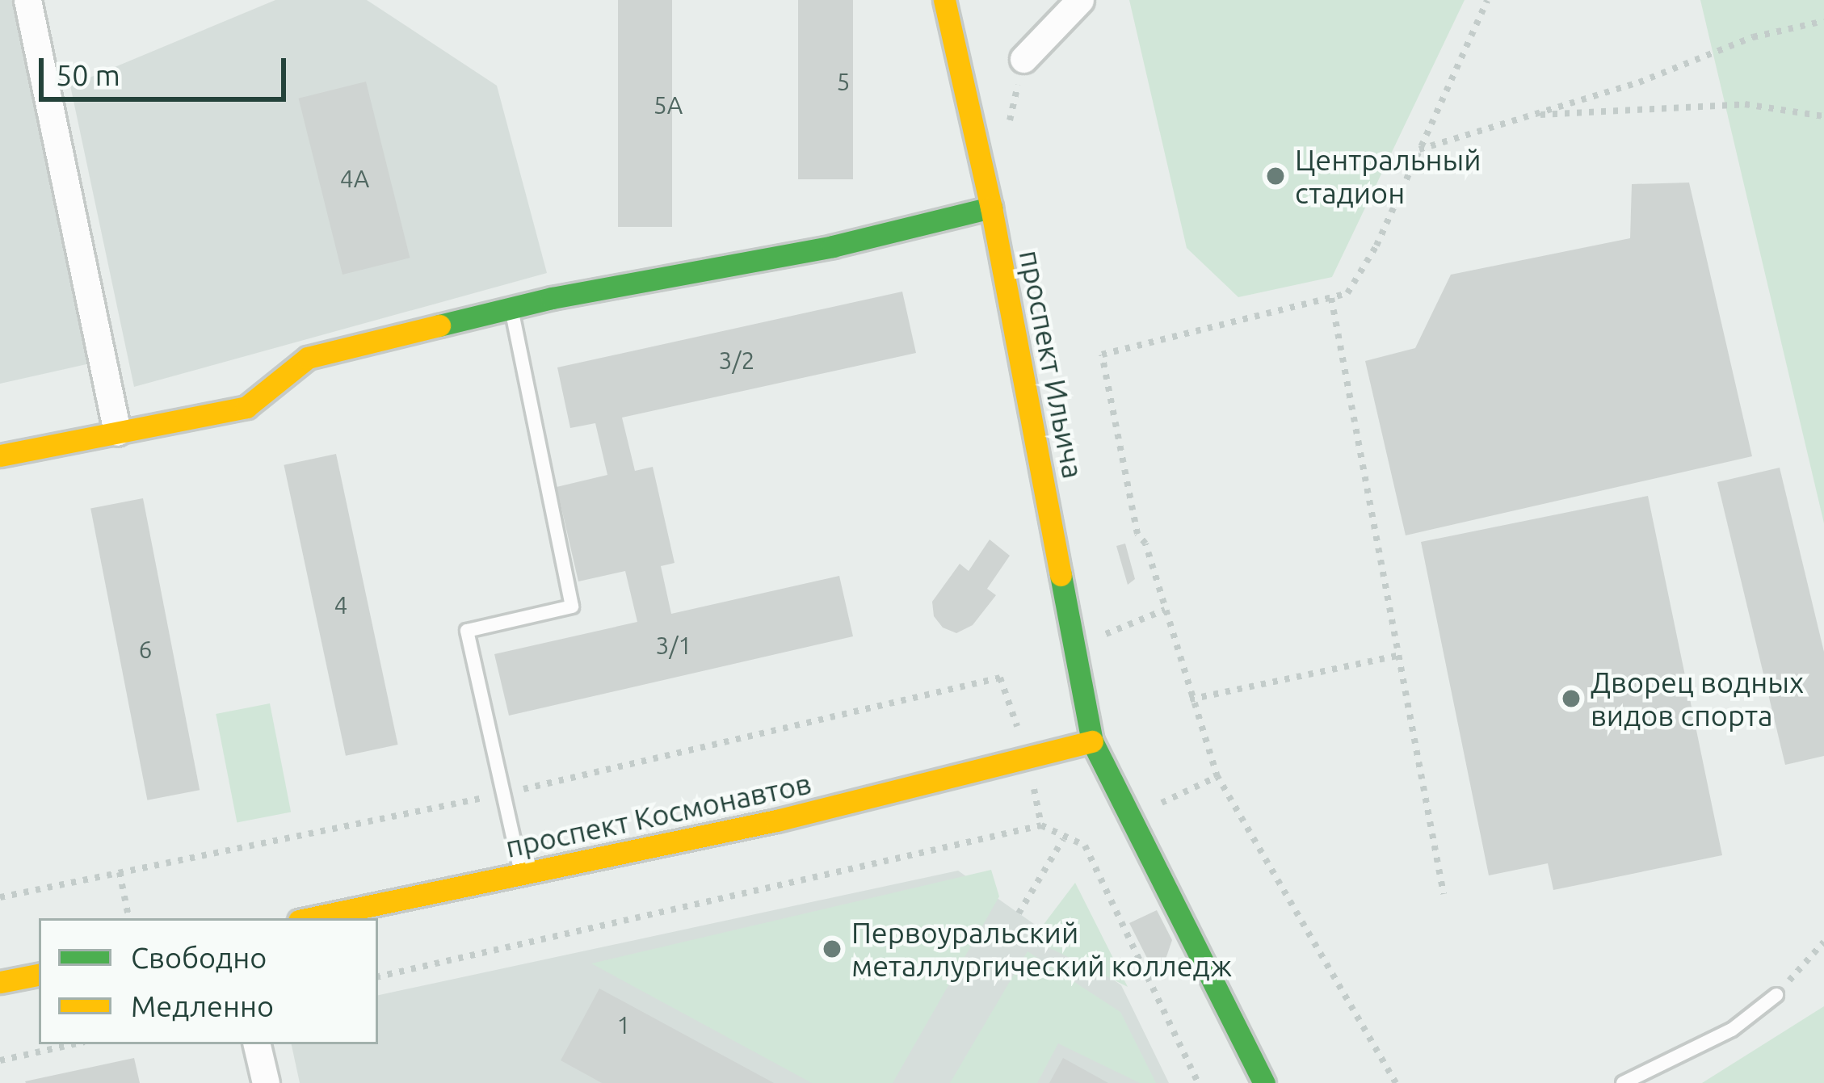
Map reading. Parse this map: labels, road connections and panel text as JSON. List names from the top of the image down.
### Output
{
  "streets": {
    "main road": ["проспект Ильича", "проспект Космонавтов"]
  },
  "places": ["Центральный стадион", "Дворец водных видов спорта", "Первоуральский металлургический колледж"],
  "house_numbers": [
    "5",
    "5А",
    "4А",
    "3/2",
    "4",
    "3/1",
    "6",
    "1"
  ],
  "legend": ["Свободно", "Медленно"],
  "scale_bar": "50 m"
}
